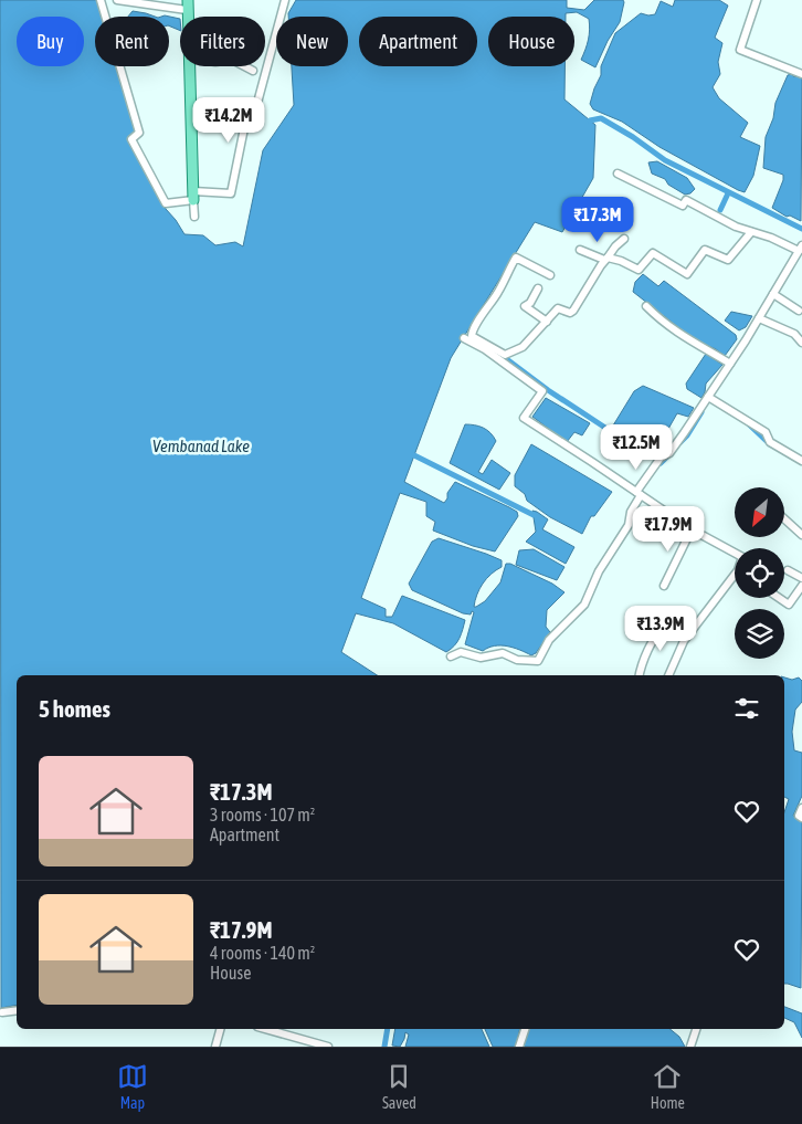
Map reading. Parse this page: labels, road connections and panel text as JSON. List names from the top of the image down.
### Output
{
  "water": ["Vembanad Lake"],
  "north": "bottom left",
  "page": {
    "chip": [
      "Buy",
      "Rent",
      "Filters",
      "New",
      "Apartment",
      "House"
    ],
    "price": [
      "₹14.2M",
      "₹17.3M",
      "₹12.5M",
      "₹17.9M",
      "₹13.9M"
    ],
    "heading": "5 homes",
    "list": [
      {
        "name": "₹17.3M",
        "note": "3 rooms · 107 m² · Apartment"
      },
      {
        "name": "₹17.9M",
        "note": "4 rooms · 140 m² · House"
      }
    ],
    "tabs": ["Map", "Saved", "Home"]
  }
}
